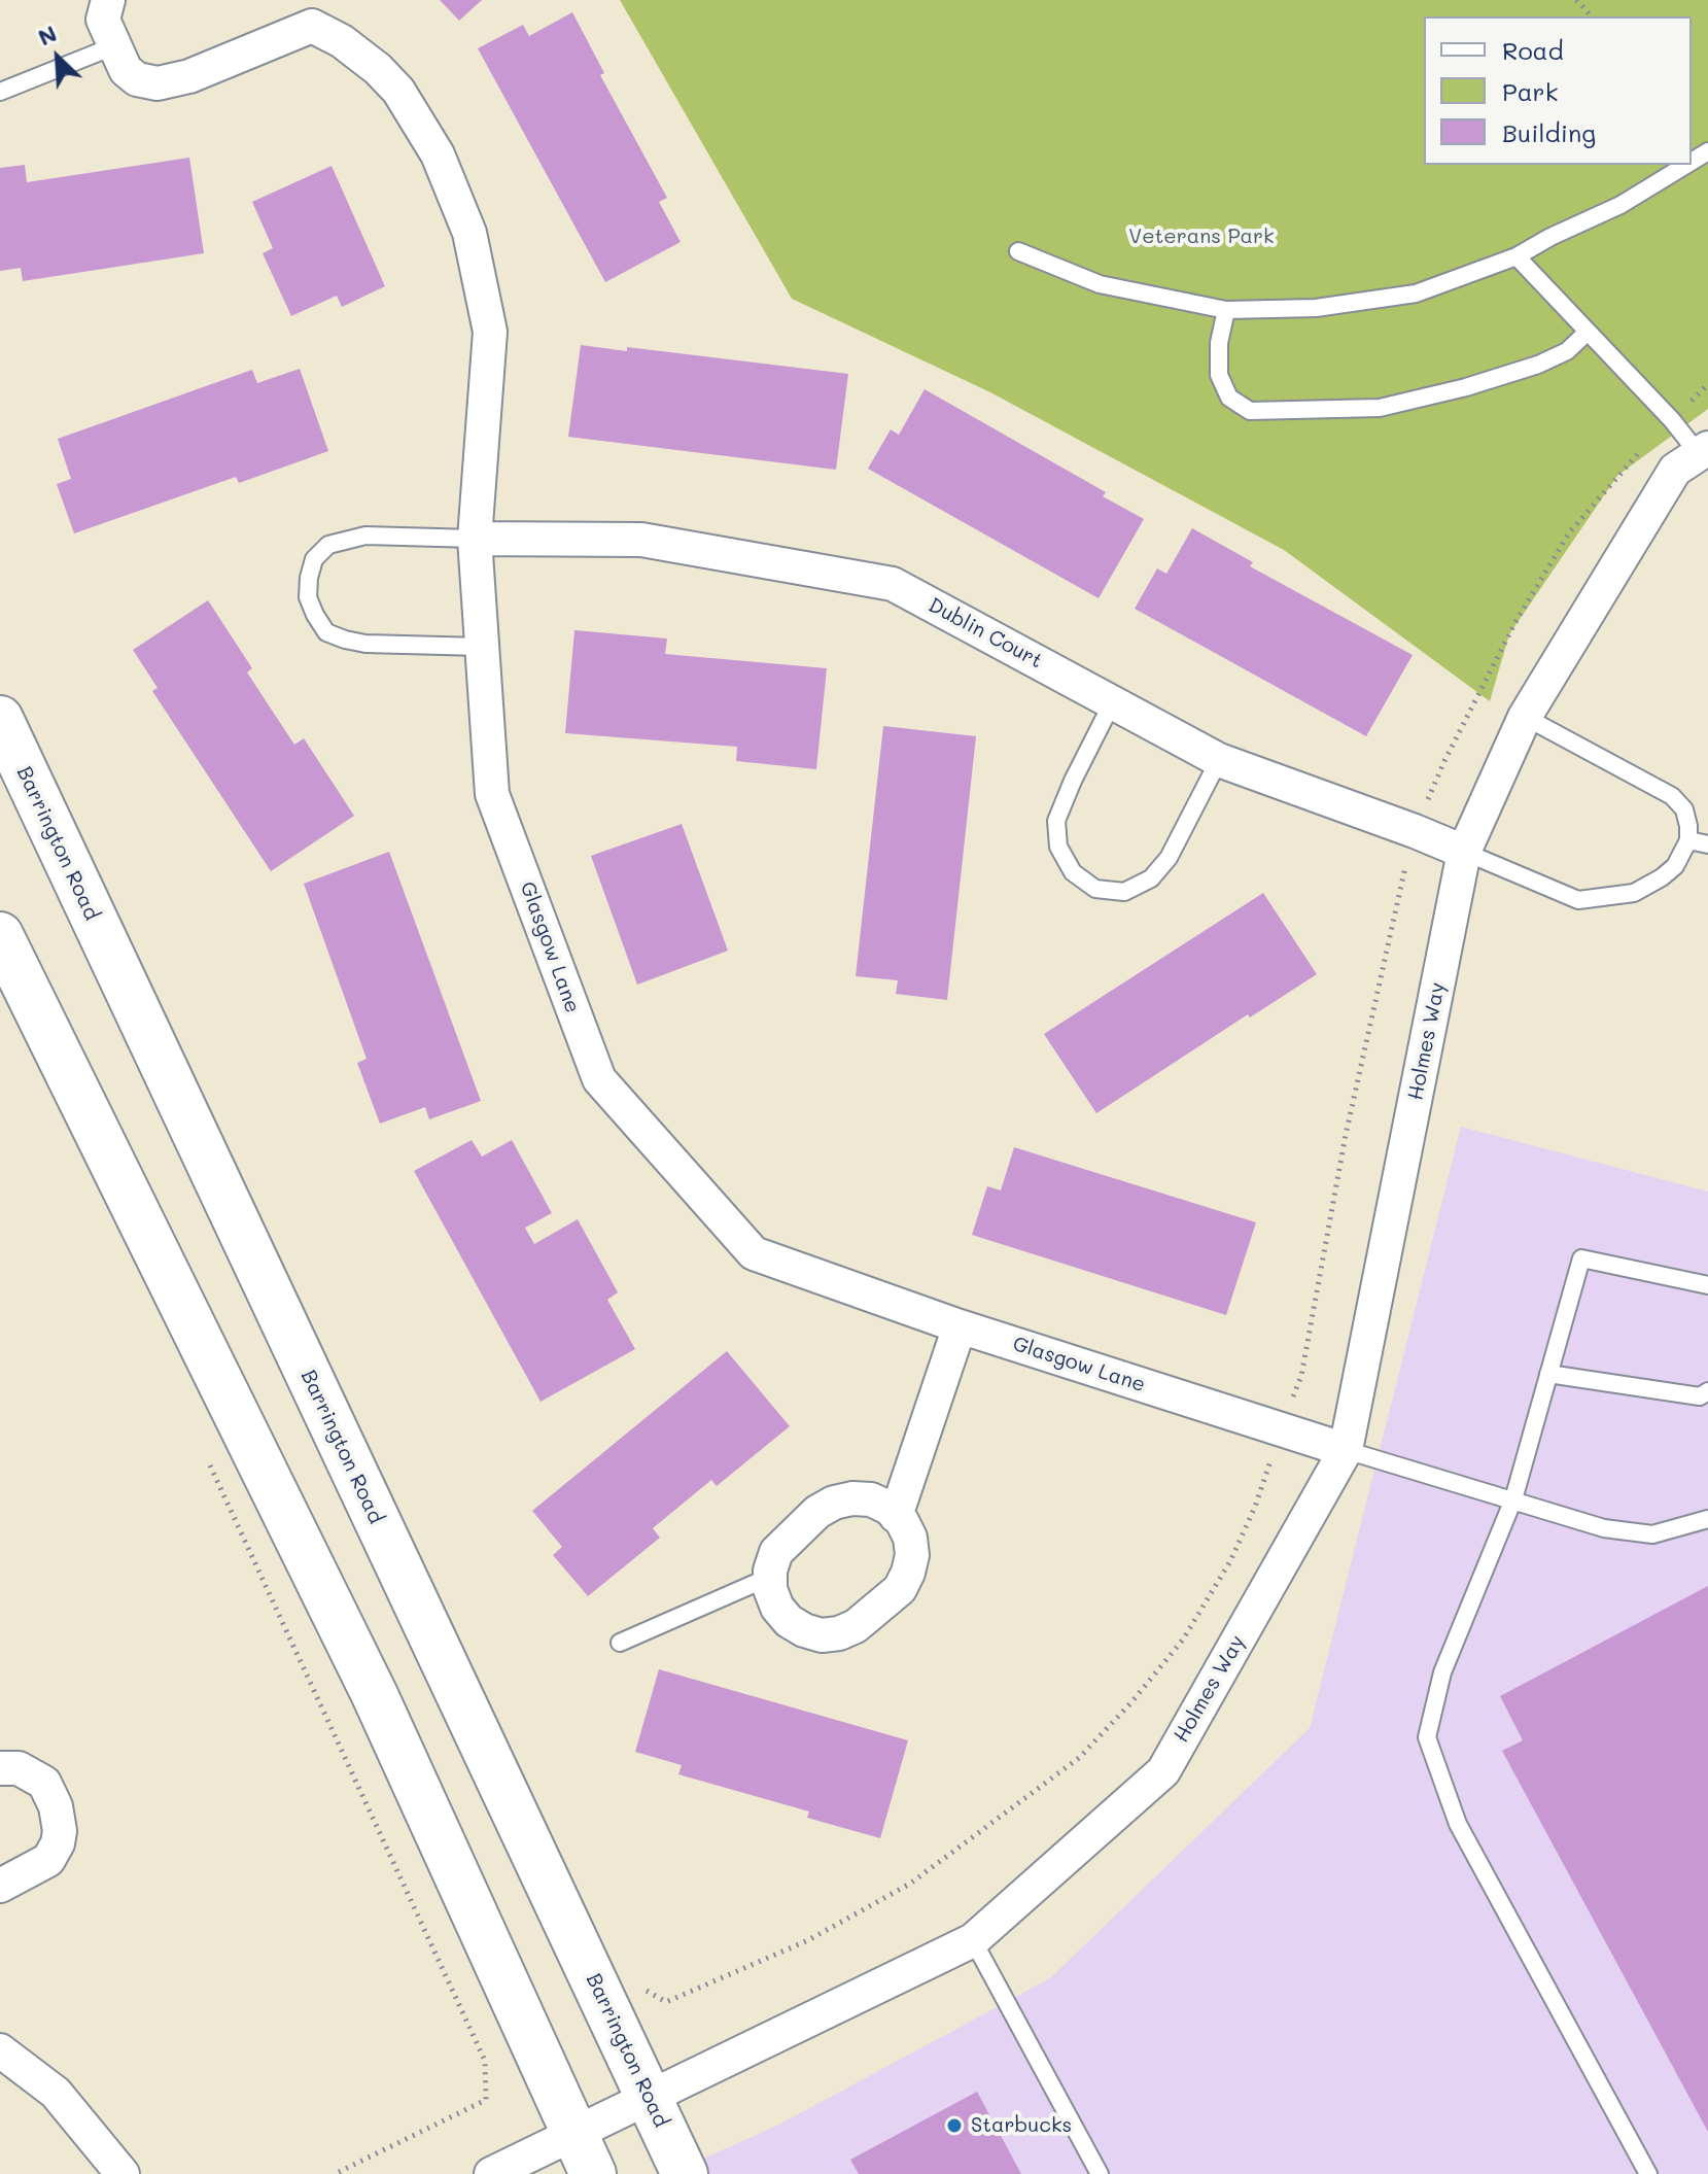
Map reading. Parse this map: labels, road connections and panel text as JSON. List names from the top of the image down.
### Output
{
  "streets": {
    "main road": ["Barrington Road"],
    "street": ["Dublin Court", "Glasgow Lane", "Holmes Way"]
  },
  "crossings": [
    ["Dublin Court", "Glasgow Lane"],
    ["Dublin Court", "Holmes Way"],
    ["Barrington Road", "Holmes Way"],
    ["Glasgow Lane", "Holmes Way"]
  ],
  "parks": ["Veterans Park"],
  "places": ["Starbucks"],
  "legend": ["Road", "Park", "Building"],
  "north": "top left"
}
